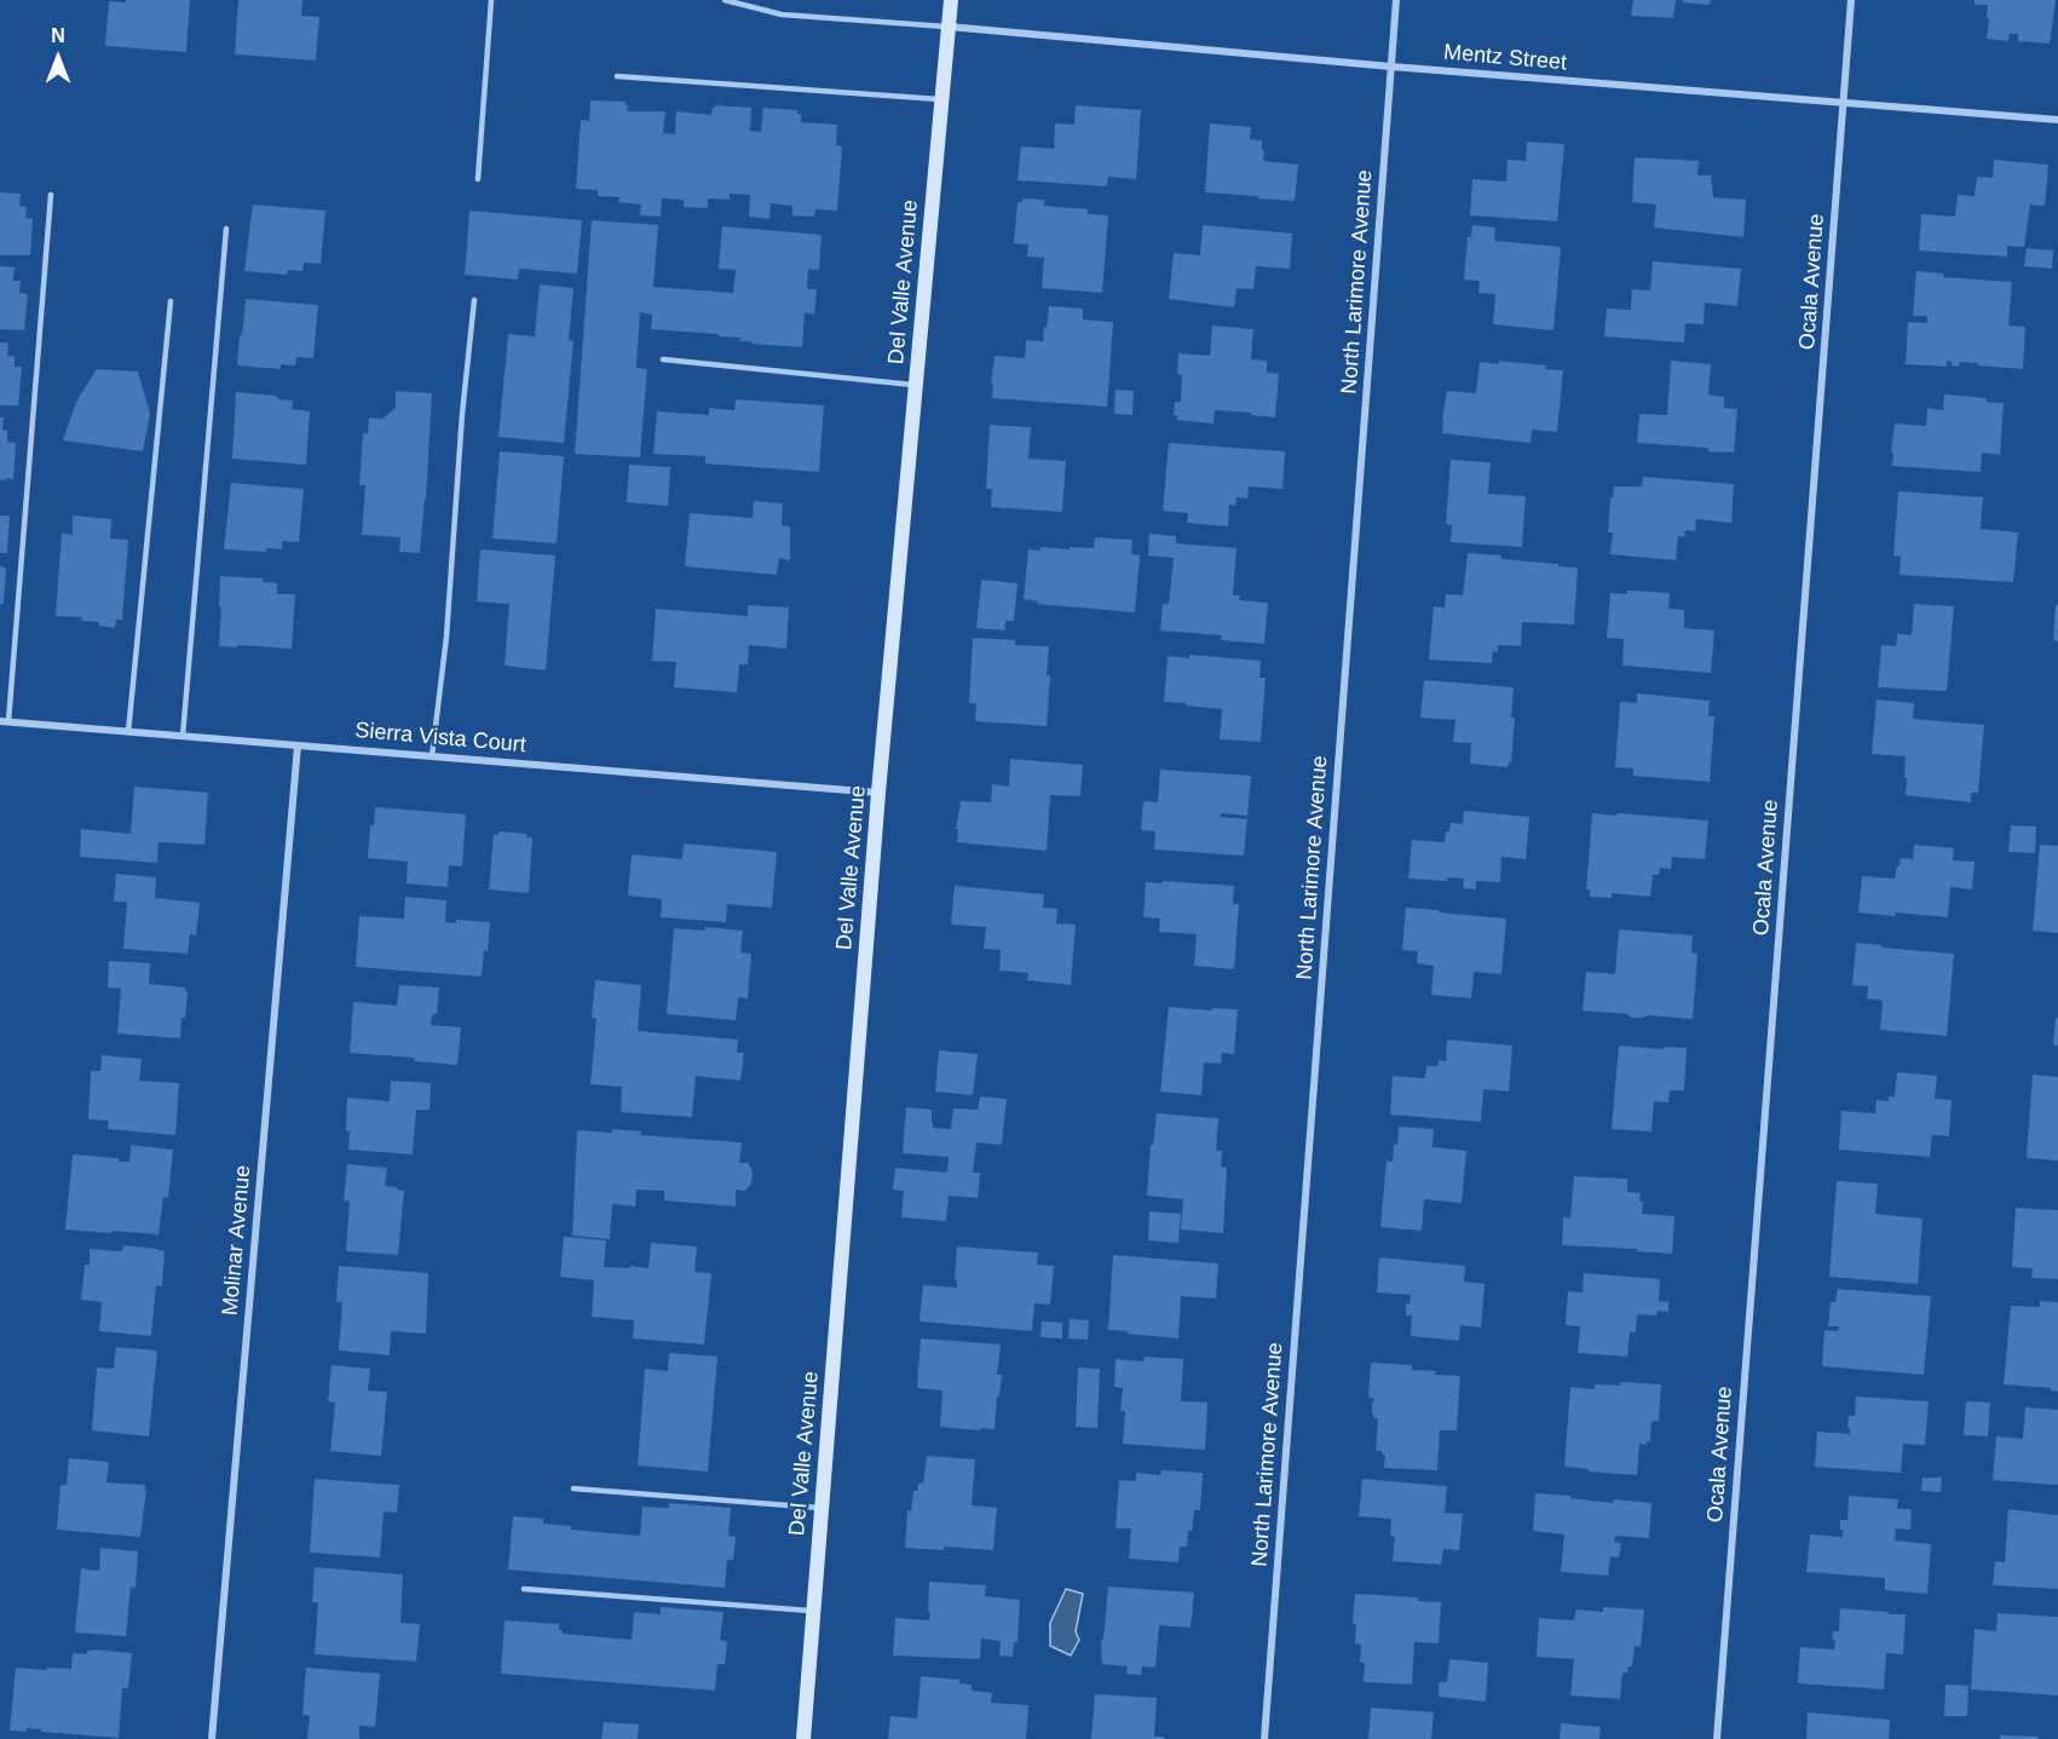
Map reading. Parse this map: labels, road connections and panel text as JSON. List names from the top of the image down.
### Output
{
  "streets": {
    "street": [
      "Mentz Street",
      "Del Valle Avenue",
      "North Larimore Avenue",
      "Ocala Avenue",
      "Sierra Vista Court",
      "Molinar Avenue"
    ]
  },
  "crossings": [
    ["Mentz Street", "Del Valle Avenue"],
    ["Mentz Street", "North Larimore Avenue"],
    ["Mentz Street", "Ocala Avenue"],
    ["Del Valle Avenue", "Sierra Vista Court"],
    ["Sierra Vista Court", "Molinar Avenue"]
  ],
  "north": "top"
}
